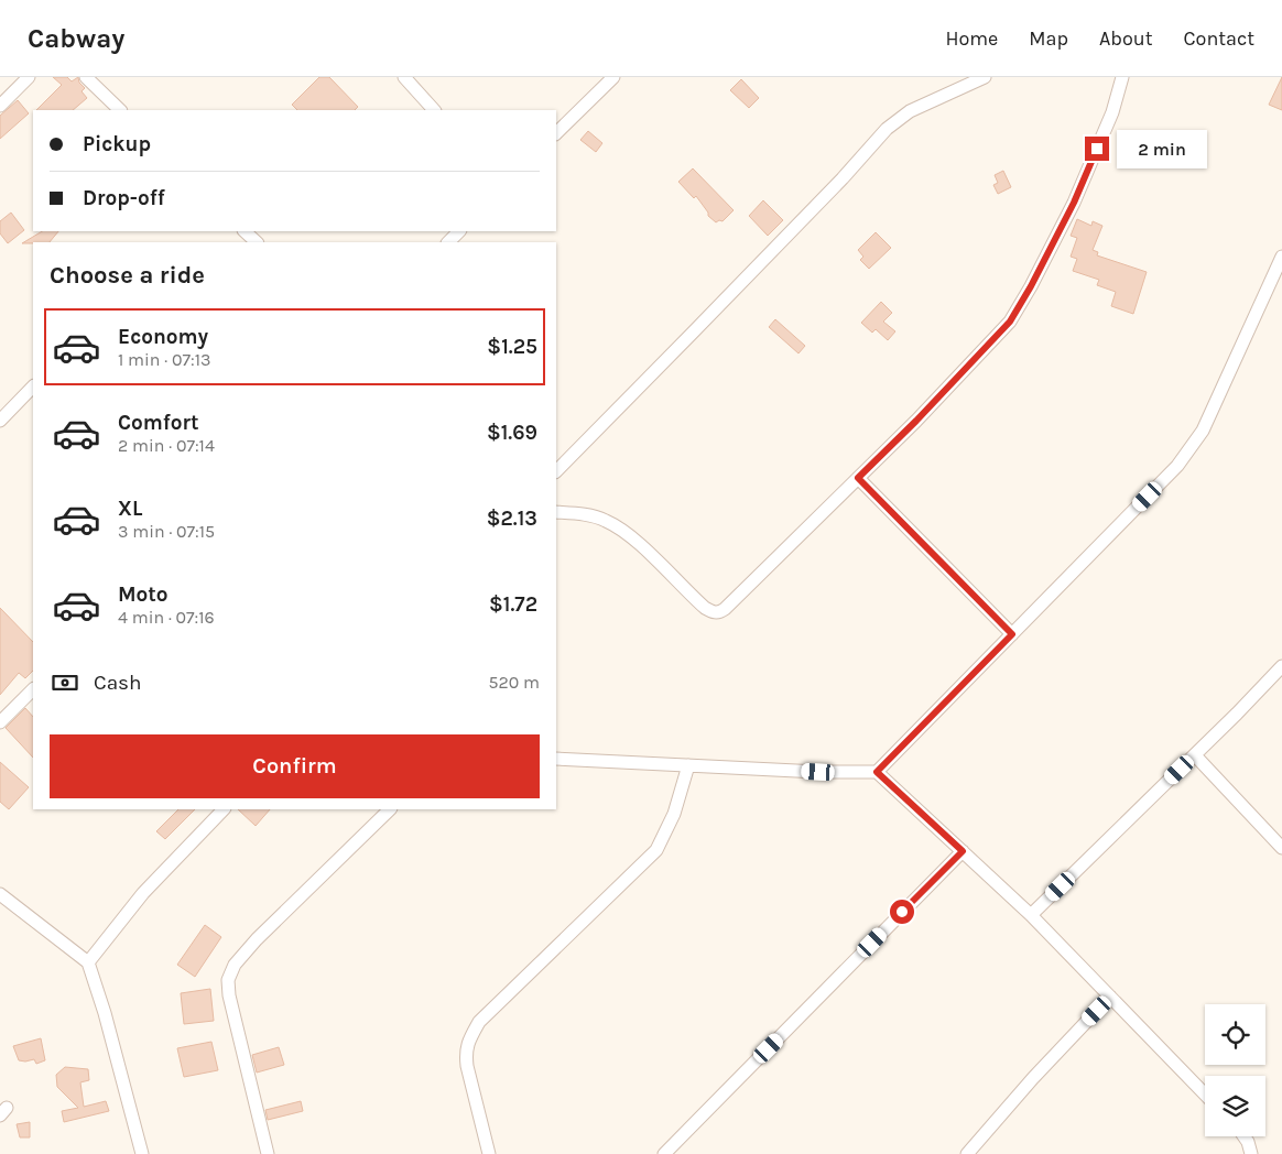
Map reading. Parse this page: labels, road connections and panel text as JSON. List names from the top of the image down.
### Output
{
  "page": {
    "header": "Cabway",
    "nav": [
      "Home",
      "Map",
      "About",
      "Contact"
    ],
    "banner": ["Pickup", "Drop-off"],
    "bubble": "2 min",
    "heading": "Choose a ride",
    "list": [
      {
        "name": "Economy",
        "note": "1 min · 07:13",
        "value": "$1.25"
      },
      {
        "name": "Comfort",
        "note": "2 min · 07:14",
        "value": "$1.69"
      },
      {
        "name": "XL",
        "note": "3 min · 07:15",
        "value": "$2.13"
      },
      {
        "name": "Moto",
        "note": "4 min · 07:16",
        "value": "$1.72"
      }
    ],
    "pay": ["Cash", "520 m"],
    "buttons": "Confirm"
  }
}
